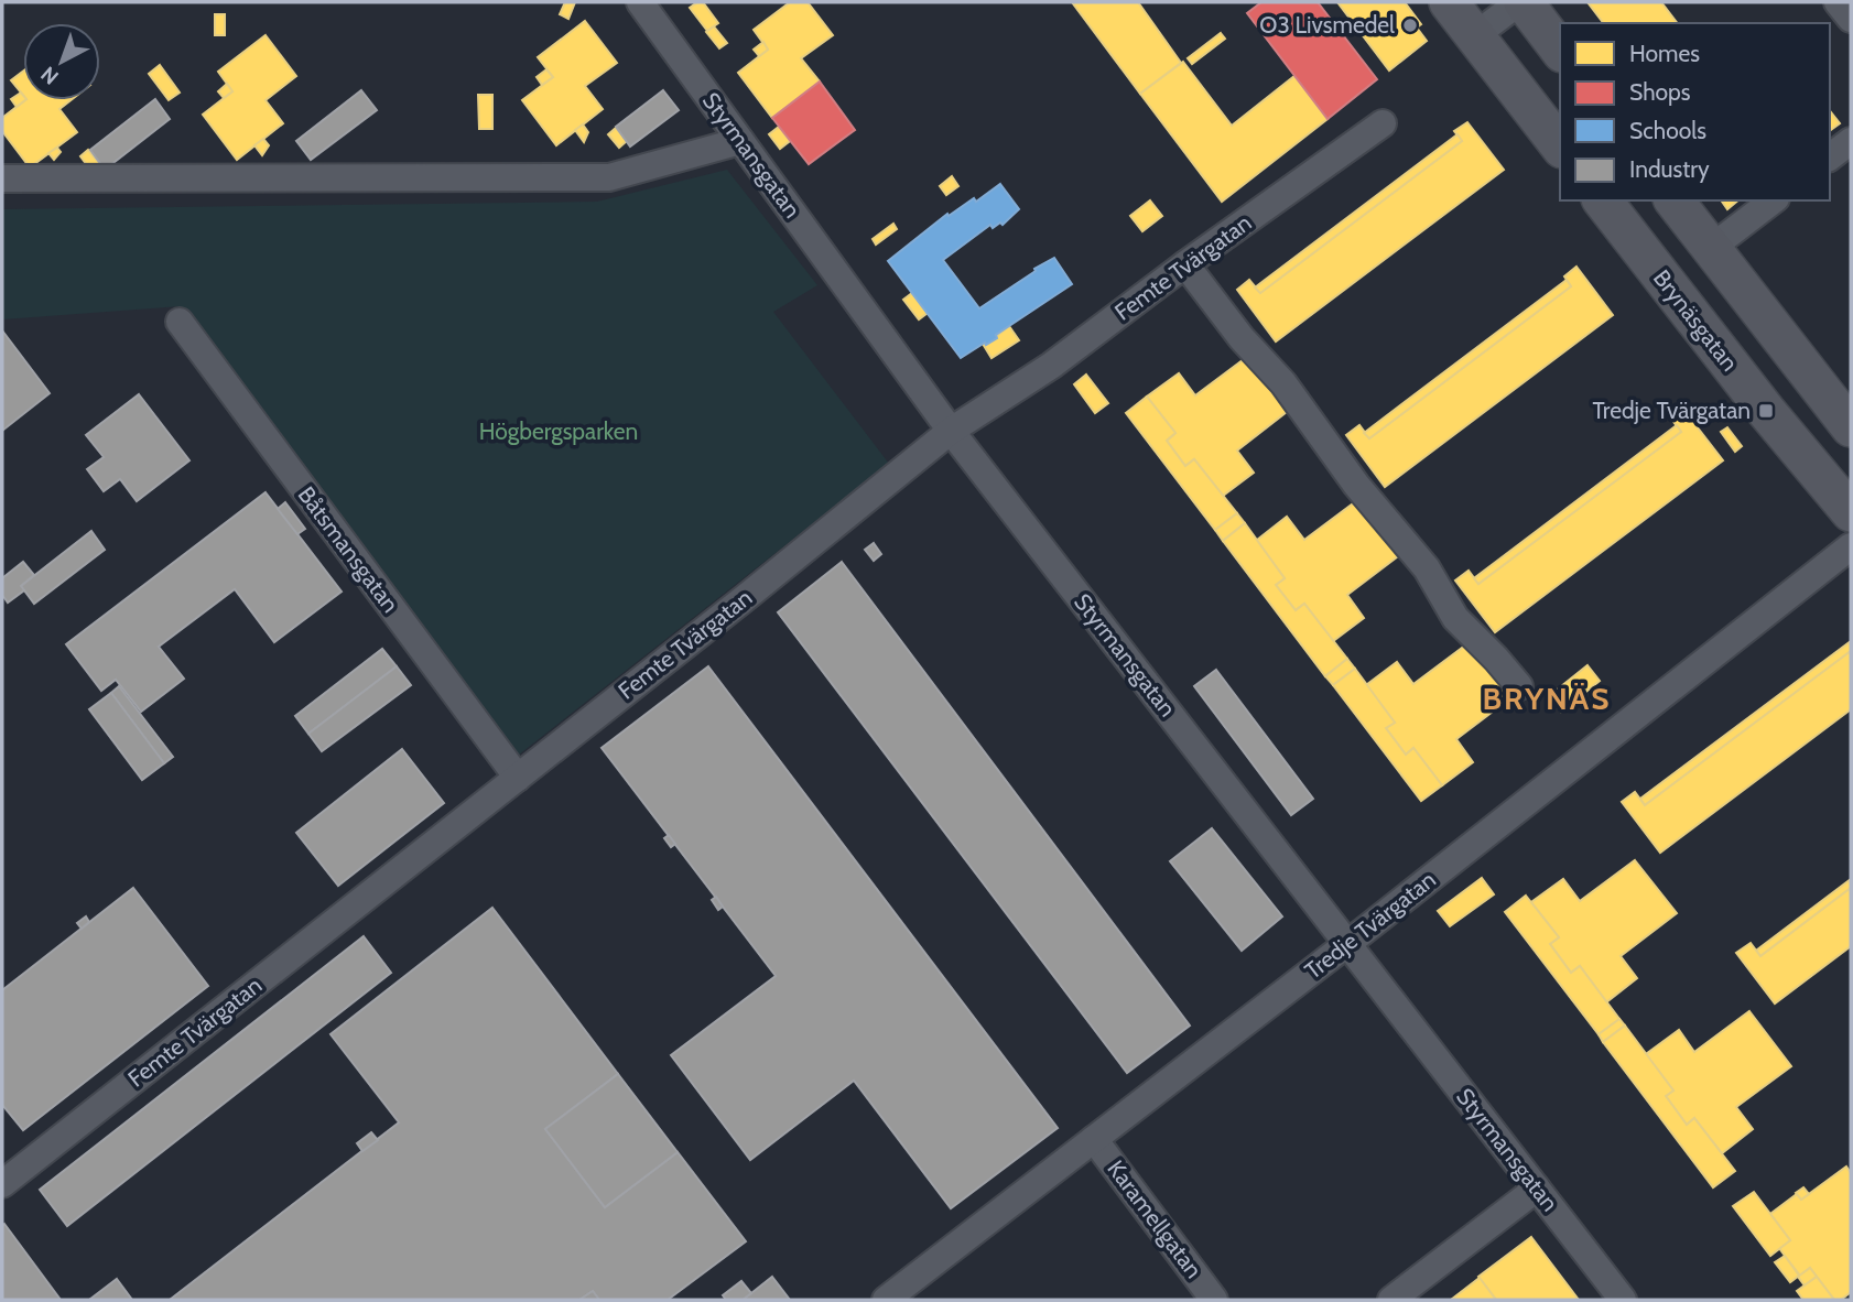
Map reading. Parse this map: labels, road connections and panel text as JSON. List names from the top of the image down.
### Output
{
  "streets": {
    "street": [
      "Styrmansgatan",
      "Femte Tvärgatan",
      "Brynäsgatan",
      "Båtsmansgatan",
      "Tredje Tvärgatan",
      "Karamellgatan"
    ]
  },
  "crossings": [
    ["Styrmansgatan", "Femte Tvärgatan"],
    ["Styrmansgatan", "Tredje Tvärgatan"],
    ["Femte Tvärgatan", "Båtsmansgatan"],
    ["Tredje Tvärgatan", "Karamellgatan"]
  ],
  "districts": ["BRYNÄS"],
  "parks": ["Högbergsparken"],
  "places": {
    "other": ["O3 Livsmedel"],
    "transit": ["Tredje Tvärgatan"]
  },
  "legend": [
    "Homes",
    "Shops",
    "Schools",
    "Industry"
  ],
  "north": "bottom left"
}
